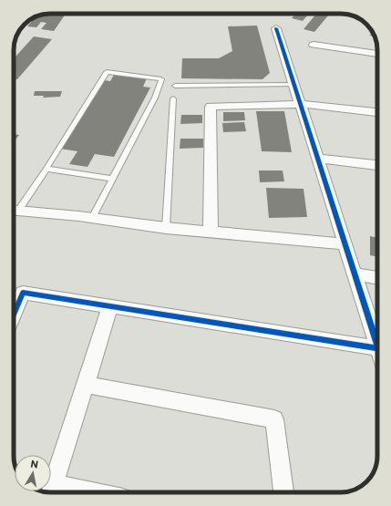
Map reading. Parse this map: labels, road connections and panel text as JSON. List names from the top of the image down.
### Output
{
  "north": "top"
}
